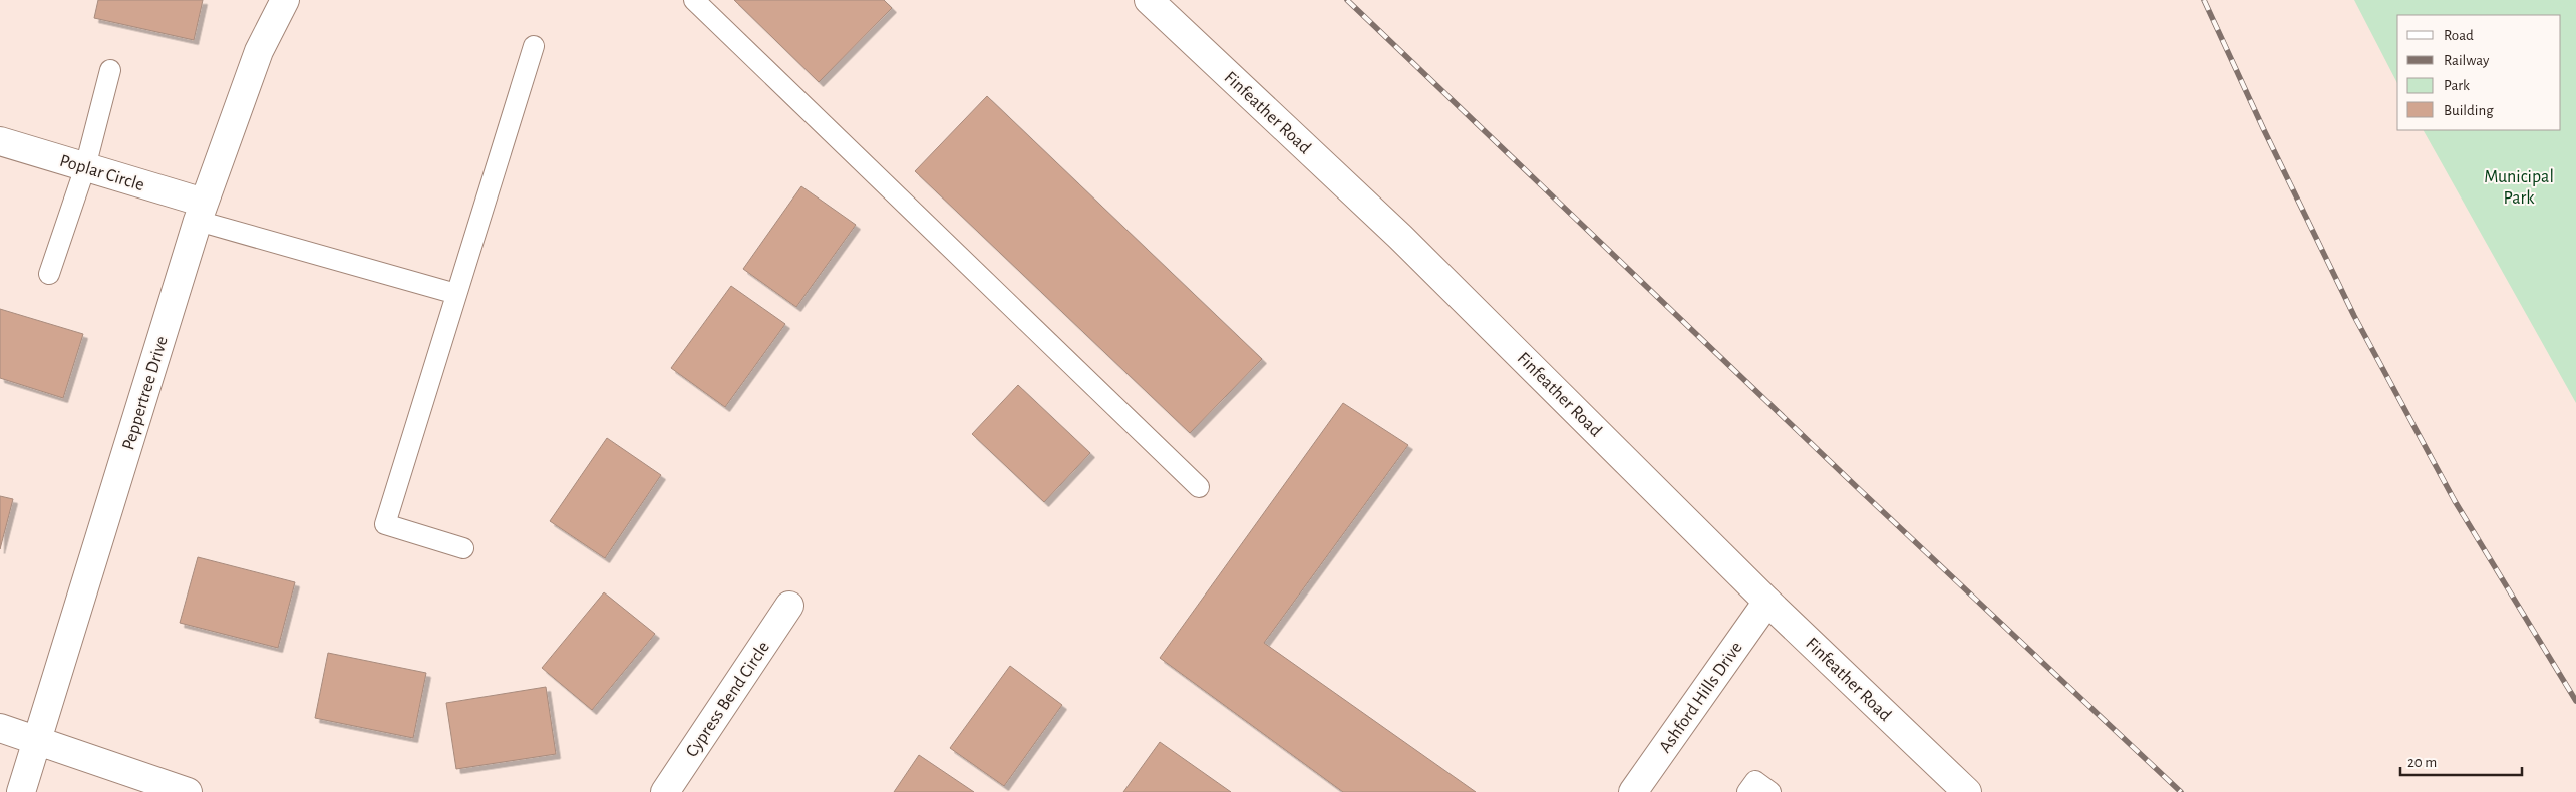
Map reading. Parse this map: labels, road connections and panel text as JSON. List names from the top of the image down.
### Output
{
  "streets": {
    "street": [
      "Finfeather Road",
      "Poplar Circle",
      "Peppertree Drive",
      "Ashford Hills Drive",
      "Cypress Bend Circle"
    ]
  },
  "crossings": [
    ["Finfeather Road", "Ashford Hills Drive"],
    ["Poplar Circle", "Peppertree Drive"]
  ],
  "parks": ["Municipal Park"],
  "legend": [
    "Road",
    "Railway",
    "Park",
    "Building"
  ],
  "scale_bar": "20 m"
}
